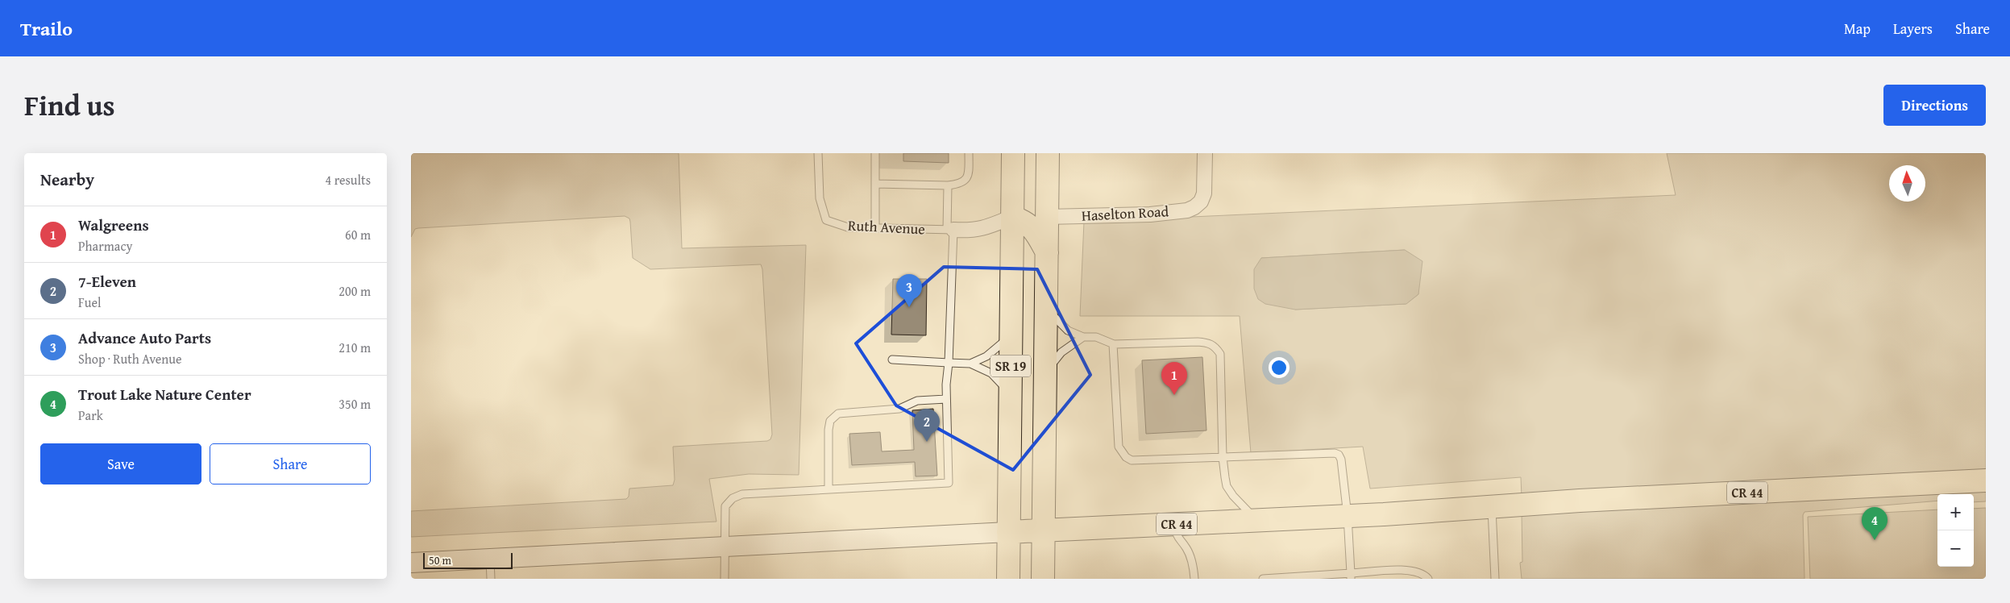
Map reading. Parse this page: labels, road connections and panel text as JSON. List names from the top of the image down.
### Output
{
  "streets": {
    "main road": ["SR 19", "CR 44"],
    "street": ["Haselton Road", "Ruth Avenue"]
  },
  "crossings": [
    ["Haselton Road", "SR 19"],
    ["Ruth Avenue", "SR 19"],
    ["SR 19", "CR 44"]
  ],
  "scale_bar": "50 m",
  "north": "top",
  "page": {
    "header": "Trailo",
    "nav": ["Map", "Layers", "Share"],
    "title": "Find us",
    "buttons": [
      "Directions",
      ["Save", "Share"]
    ],
    "heading": ["Nearby", "4 results"],
    "list": [
      {
        "mark": "1",
        "name": "Walgreens",
        "note": "Pharmacy",
        "value": "60 m"
      },
      {
        "mark": "2",
        "name": "7-Eleven",
        "note": "Fuel",
        "value": "200 m"
      },
      {
        "mark": "3",
        "name": "Advance Auto Parts",
        "note": "Shop · Ruth Avenue",
        "value": "210 m"
      },
      {
        "mark": "4",
        "name": "Trout Lake Nature Center",
        "note": "Park",
        "value": "350 m"
      }
    ],
    "pins": [
      "3",
      "1",
      "2",
      "4"
    ],
    "map_buttons": ["+", "−"],
    "scale": "50 m"
  }
}
